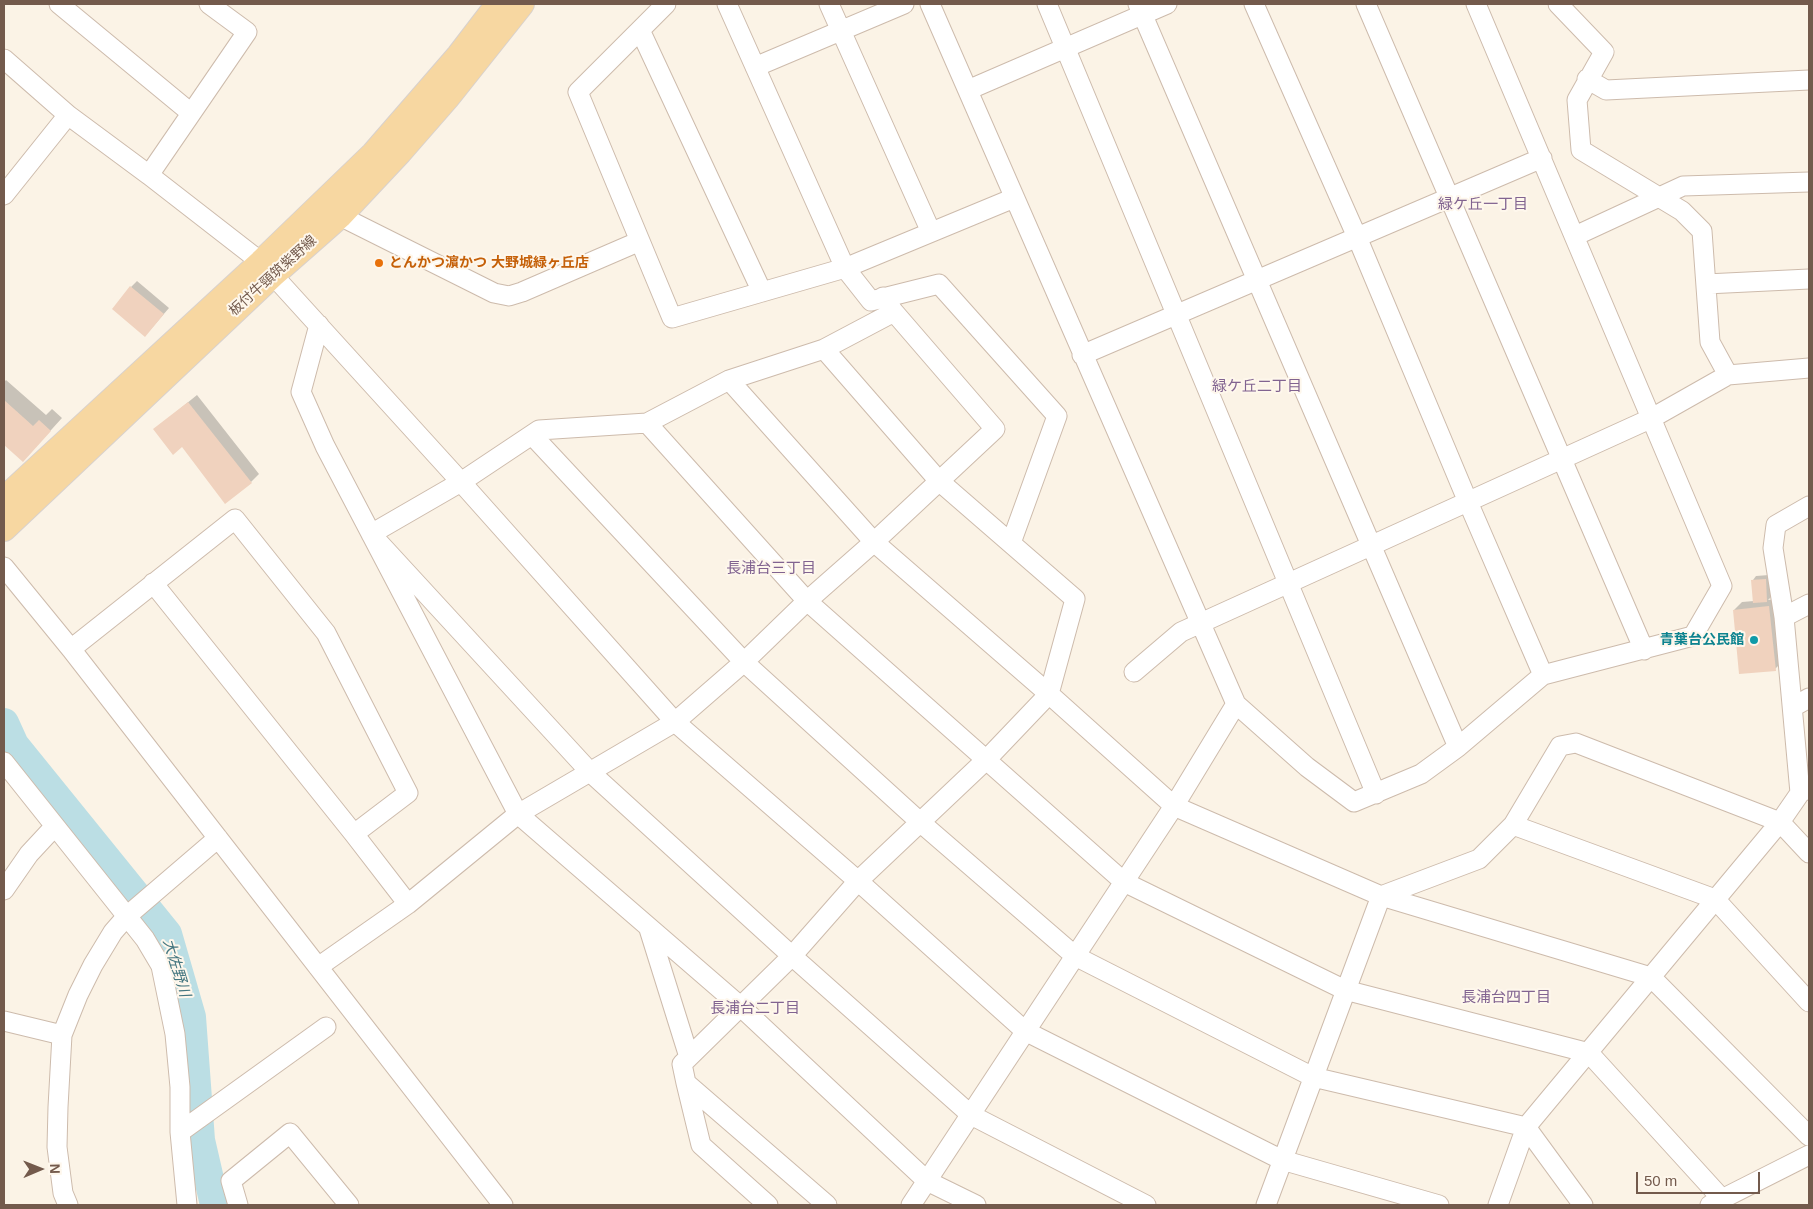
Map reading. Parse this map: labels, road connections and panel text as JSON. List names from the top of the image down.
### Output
{
  "streets": {
    "main road": ["板付牛頸筑紫野線"]
  },
  "districts": [
    "緑ケ丘一丁目",
    "緑ケ丘二丁目",
    "長浦台三丁目",
    "長浦台四丁目",
    "長浦台二丁目"
  ],
  "water": ["大佐野川"],
  "places": ["とんかつ濵かつ 大野城緑ヶ丘店", "青葉台公民館"],
  "scale_bar": "50 m",
  "north": "right"
}
